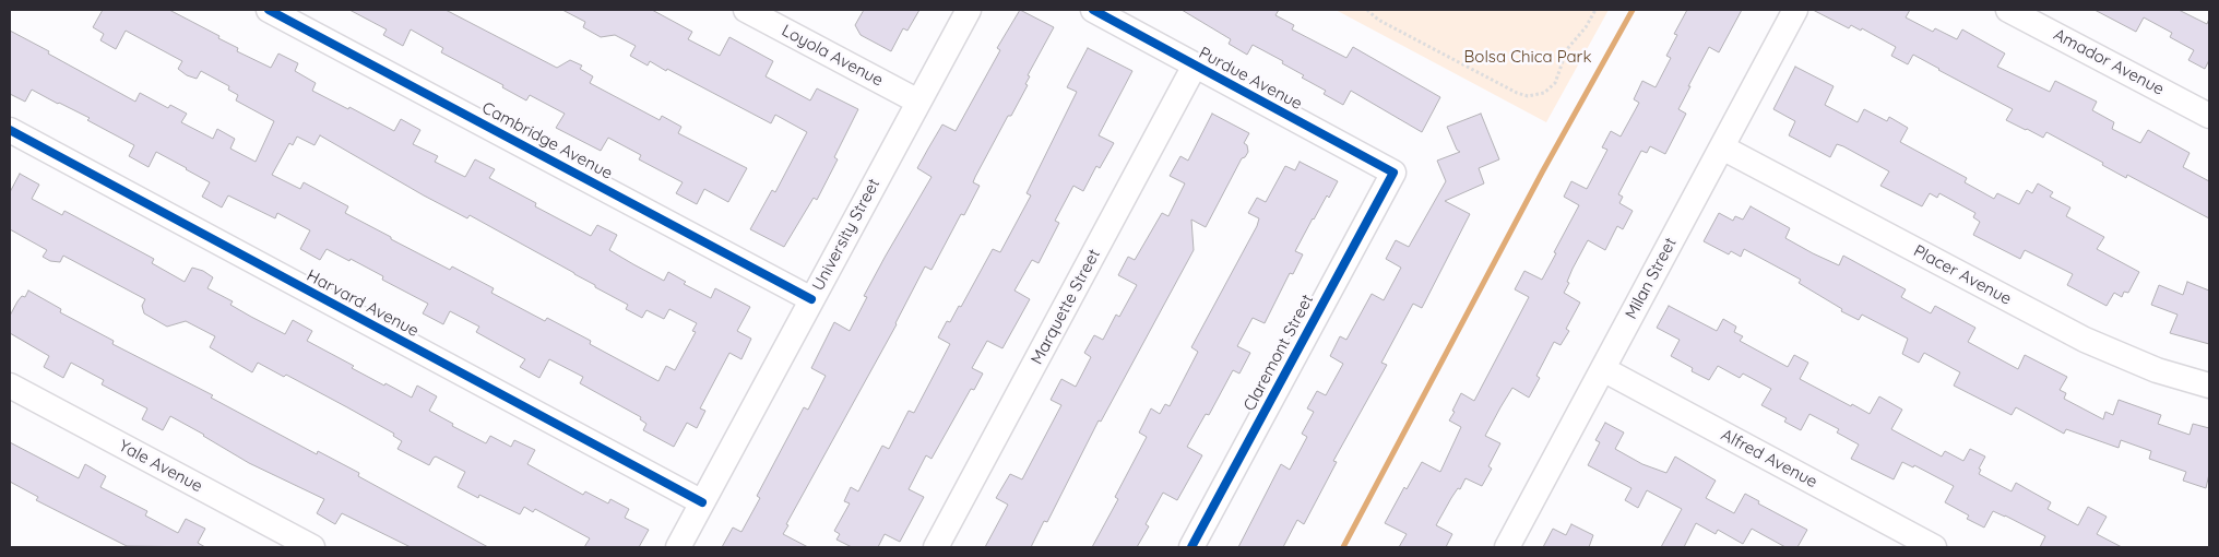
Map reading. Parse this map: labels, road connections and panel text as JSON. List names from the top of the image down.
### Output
{
  "streets": {
    "street": [
      "Loyola Avenue",
      "Amador Avenue",
      "Purdue Avenue",
      "Cambridge Avenue",
      "University Street",
      "Placer Avenue",
      "Milan Street",
      "Harvard Avenue",
      "Marquette Street",
      "Claremont Street",
      "Alfred Avenue",
      "Yale Avenue"
    ]
  },
  "crossings": [
    ["Loyola Avenue", "University Street"],
    ["Purdue Avenue", "Marquette Street"],
    ["Purdue Avenue", "Claremont Street"],
    ["Cambridge Avenue", "University Street"],
    ["University Street", "Harvard Avenue"],
    ["Placer Avenue", "Milan Street"],
    ["Milan Street", "Alfred Avenue"]
  ],
  "parks": ["Bolsa Chica Park"]
}
